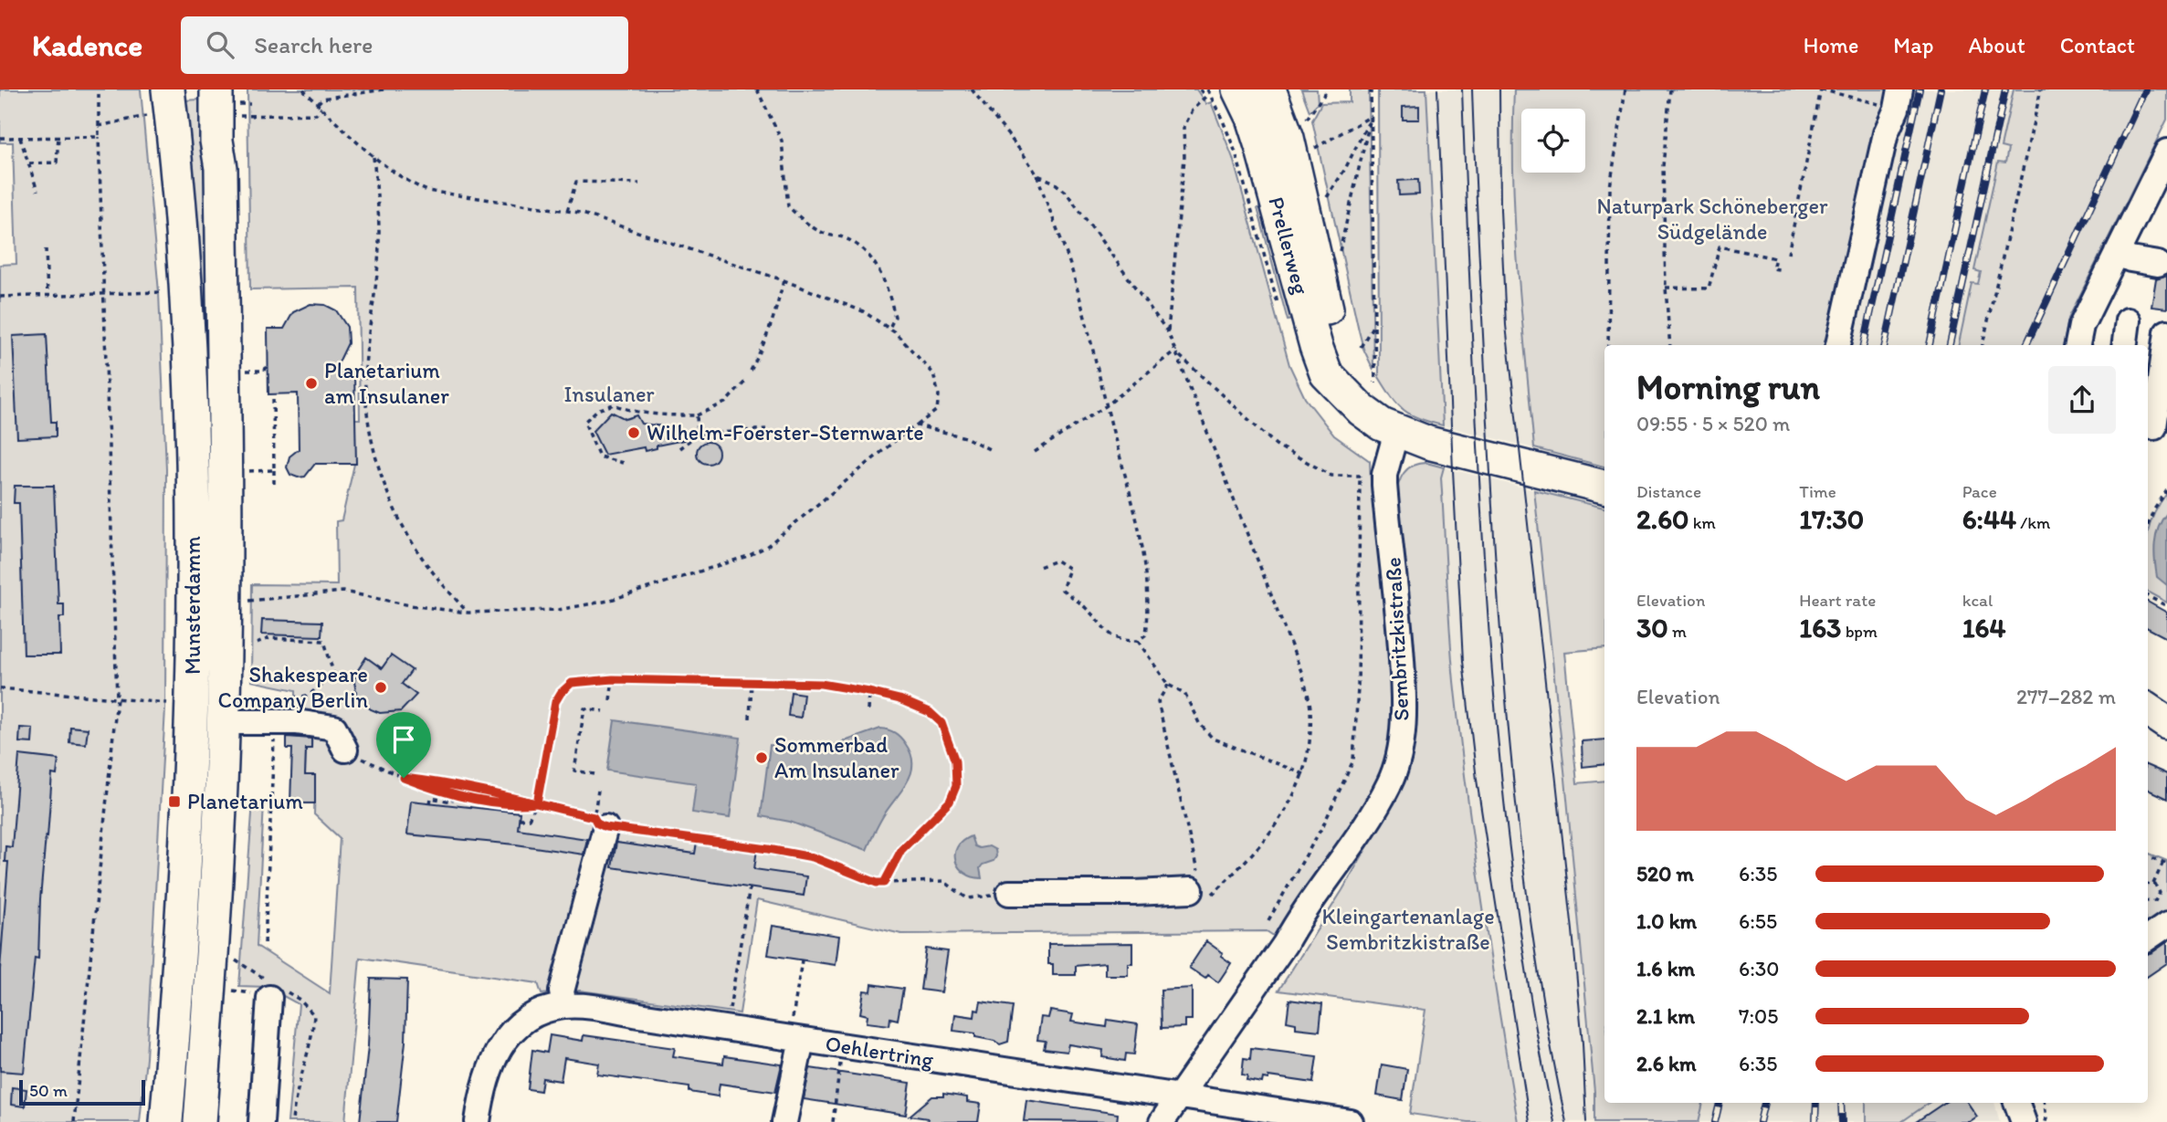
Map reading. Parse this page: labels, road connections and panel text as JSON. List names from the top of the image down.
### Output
{
  "streets": {
    "main road": ["Prellerweg", "Munsterdamm"],
    "street": ["Sembritzkistraße", "Oehlertring"]
  },
  "crossings": [
    ["Prellerweg", "Sembritzkistraße"],
    ["Sembritzkistraße", "Oehlertring"]
  ],
  "parks": ["Naturpark Schöneberger Südgelände", "Insulaner", "Kleingartenanlage Sembritzkistraße"],
  "places": {
    "other": [
      "Planetarium am Insulaner",
      "Wilhelm-Foerster-Sternwarte",
      "Shakespeare Company Berlin",
      "Sommerbad Am Insulaner"
    ],
    "transit": ["Planetarium"]
  },
  "scale_bar": "50 m",
  "page": {
    "header": "Kadence",
    "search": "Search here",
    "nav": [
      "Home",
      "Map",
      "About",
      "Contact"
    ],
    "heading": ["Morning run", "09:55 · 5 × 520 m"],
    "stats": [
      ["Distance", "2.60 km"],
      ["Time", "17:30"],
      ["Pace", "6:44 /km"],
      ["Elevation", "30 m"],
      ["Heart rate", "163 bpm"],
      ["kcal", "164"]
    ],
    "chart": ["Elevation", "277–282 m"],
    "list": [
      {
        "name": "520 m",
        "note": "6:35"
      },
      {
        "name": "1.0 km",
        "note": "6:55"
      },
      {
        "name": "1.6 km",
        "note": "6:30"
      },
      {
        "name": "2.1 km",
        "note": "7:05"
      },
      {
        "name": "2.6 km",
        "note": "6:35"
      }
    ],
    "scale": "50 m"
  }
}
